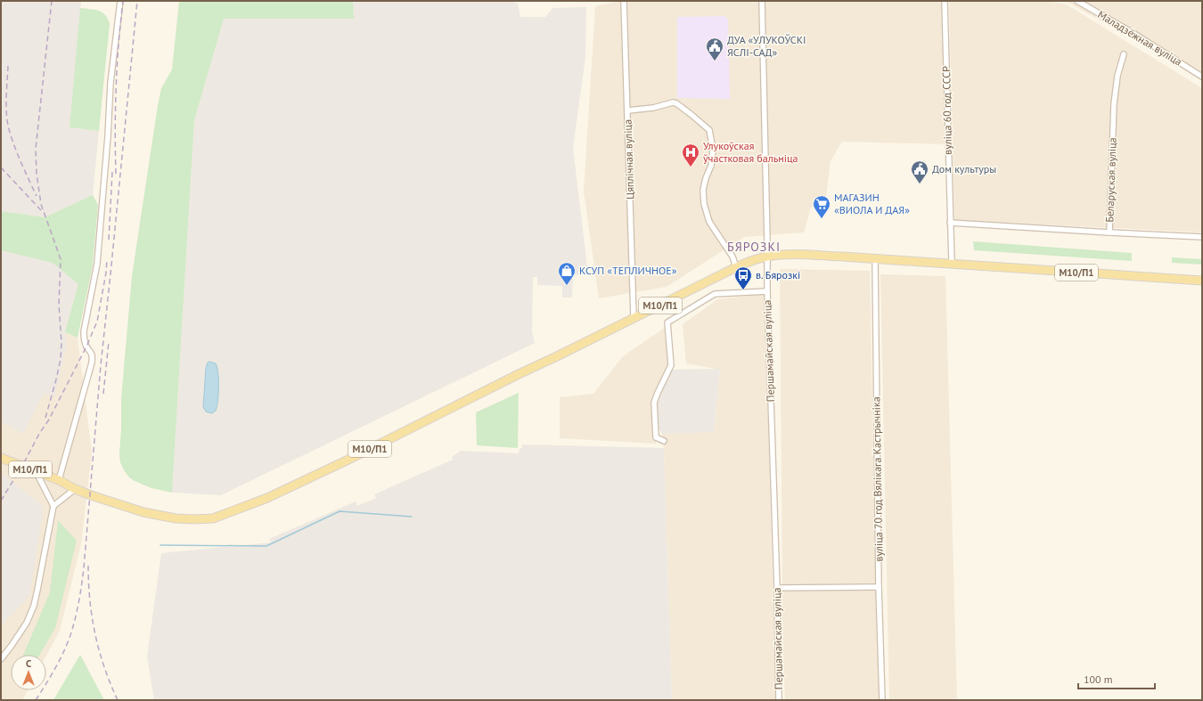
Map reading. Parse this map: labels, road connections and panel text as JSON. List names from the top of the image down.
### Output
{
  "streets": {
    "main road": ["М10/П1"],
    "street": [
      "Маладзёжная вуліца",
      "вуліца 60 год СССР",
      "Цяплічная вуліца",
      "Беларуская вуліца",
      "Першамайская вуліца",
      "вуліца 70 год Вялікага Кастрычніка"
    ]
  },
  "crossings": [
    ["вуліца 60 год СССР", "Беларуская вуліца"],
    ["вуліца 60 год СССР", "М10/П1"],
    ["Цяплічная вуліца", "М10/П1"],
    ["М10/П1", "Першамайская вуліца"],
    ["М10/П1", "вуліца 70 год Вялікага Кастрычніка"]
  ],
  "districts": ["БЯРОЗКІ"],
  "places": {
    "public building": ["ДУА «УЛУКОЎСКІ ЯСЛІ-САД»", "Дом культуры"],
    "hospital": ["Улукоўская ўчастковая бальніца"],
    "supermarket": ["МАГАЗИН «ВИОЛА И ДАЯ»"],
    "shop": ["КСУП «ТЕПЛИЧНОЕ»"],
    "bus stop": ["в. Бярозкі"]
  },
  "scale_bar": "100 m",
  "north": "top"
}
